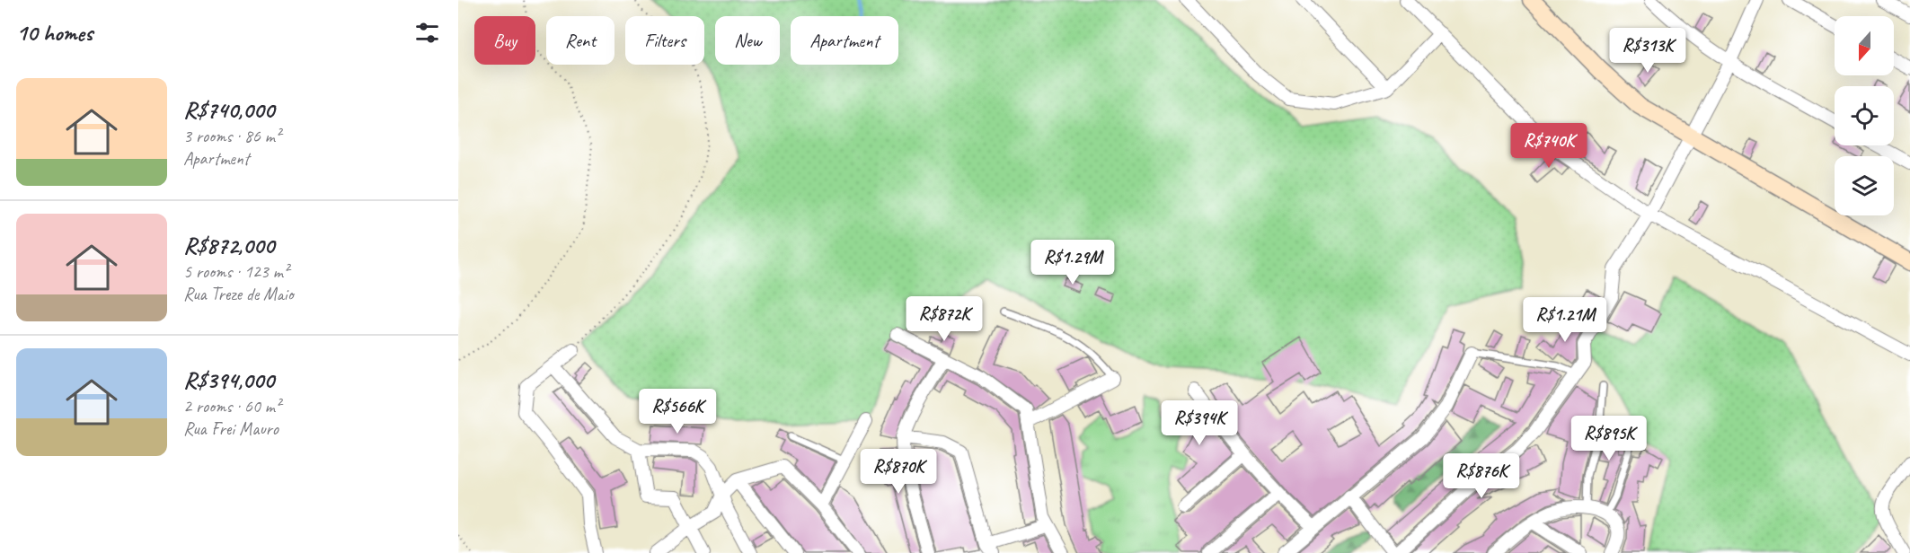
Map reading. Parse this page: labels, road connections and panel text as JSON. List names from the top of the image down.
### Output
{
  "north": "bottom",
  "page": {
    "heading": "10 homes",
    "chip": [
      "Buy",
      "Rent",
      "Filters",
      "New",
      "Apartment"
    ],
    "price": [
      "R$313K",
      "R$740K",
      "R$1.29M",
      "R$872K",
      "R$1.21M",
      "R$566K",
      "R$394K",
      "R$895K",
      "R$870K",
      "R$876K"
    ],
    "list": [
      {
        "name": "R$740,000",
        "note": "3 rooms · 86 m² · Apartment"
      },
      {
        "name": "R$872,000",
        "note": "5 rooms · 123 m² · Rua Treze de Maio"
      },
      {
        "name": "R$394,000",
        "note": "2 rooms · 60 m² · Rua Frei Mauro"
      }
    ]
  }
}
